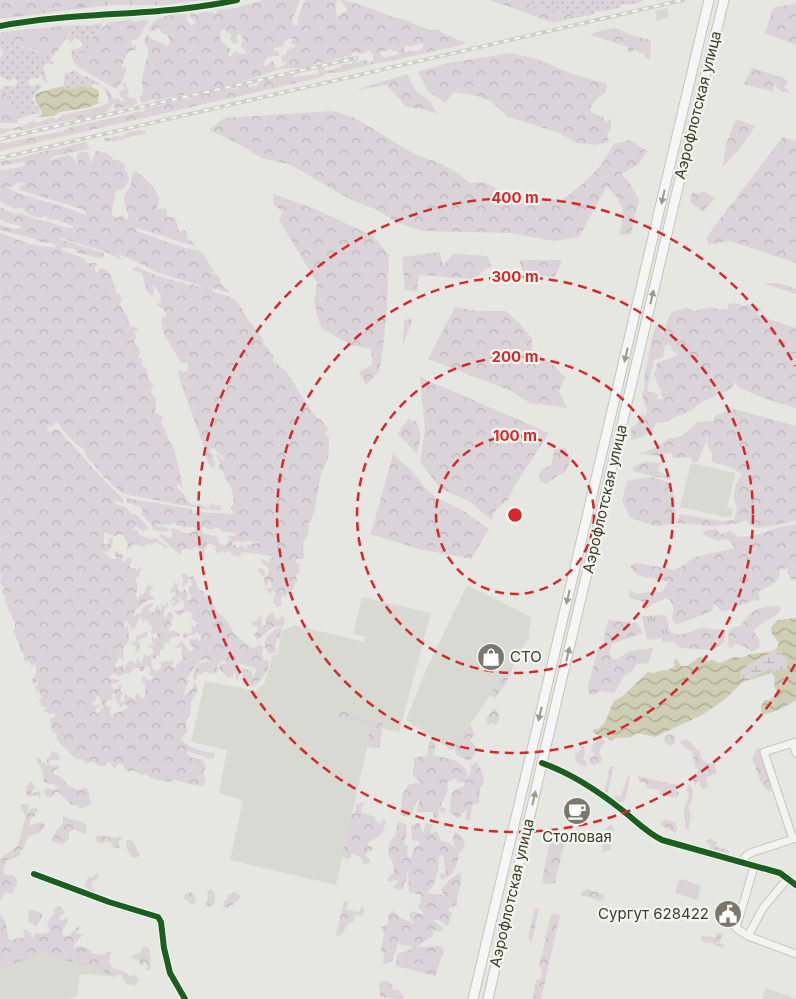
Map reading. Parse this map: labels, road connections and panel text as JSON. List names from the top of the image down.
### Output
{
  "streets": {
    "main road": ["Аэрофлотская улица"]
  },
  "places": {
    "shop": ["СТО"],
    "cafe": ["Столовая"],
    "public building": ["Сургут 628422"]
  },
  "rings": [
    "400 m",
    "300 m",
    "200 m",
    "100 m"
  ]
}
